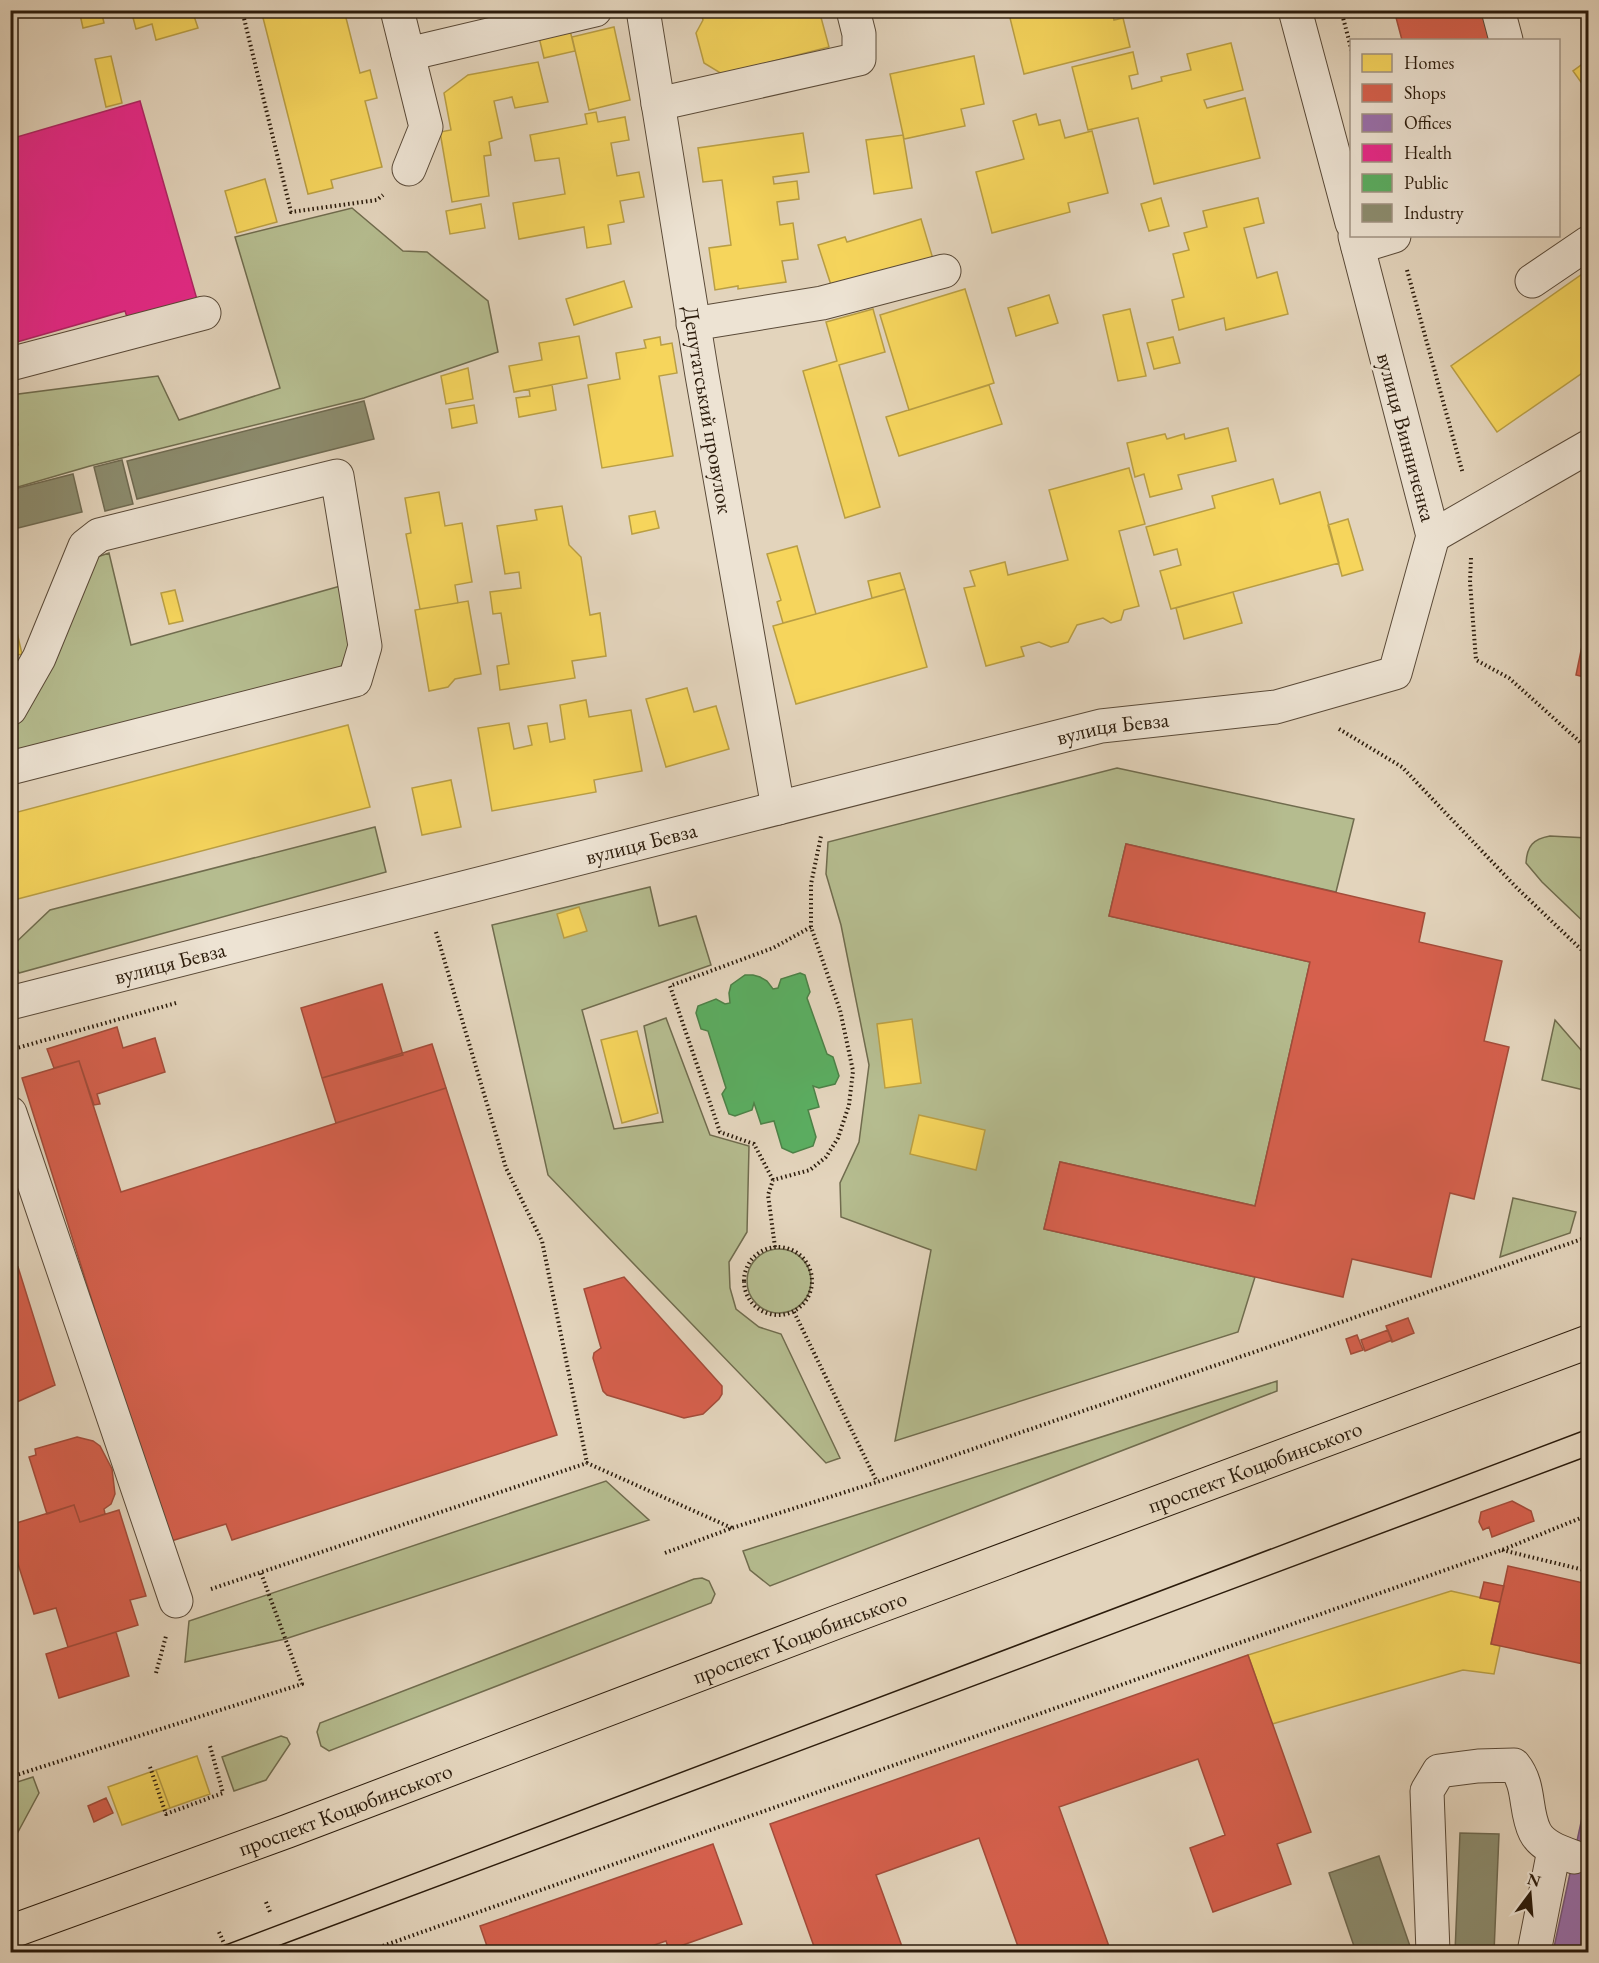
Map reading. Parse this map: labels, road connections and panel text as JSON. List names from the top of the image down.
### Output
{
  "streets": {
    "main road": ["проспект Коцюбинського"],
    "street": ["Депутатський провулок", "вулиця Винниченка", "вулиця Бевза"]
  },
  "crossings": [
    ["Депутатський провулок", "вулиця Бевза"],
    ["вулиця Винниченка", "вулиця Бевза"]
  ],
  "legend": [
    "Homes",
    "Shops",
    "Offices",
    "Health",
    "Public",
    "Industry"
  ],
  "north": "top"
}
